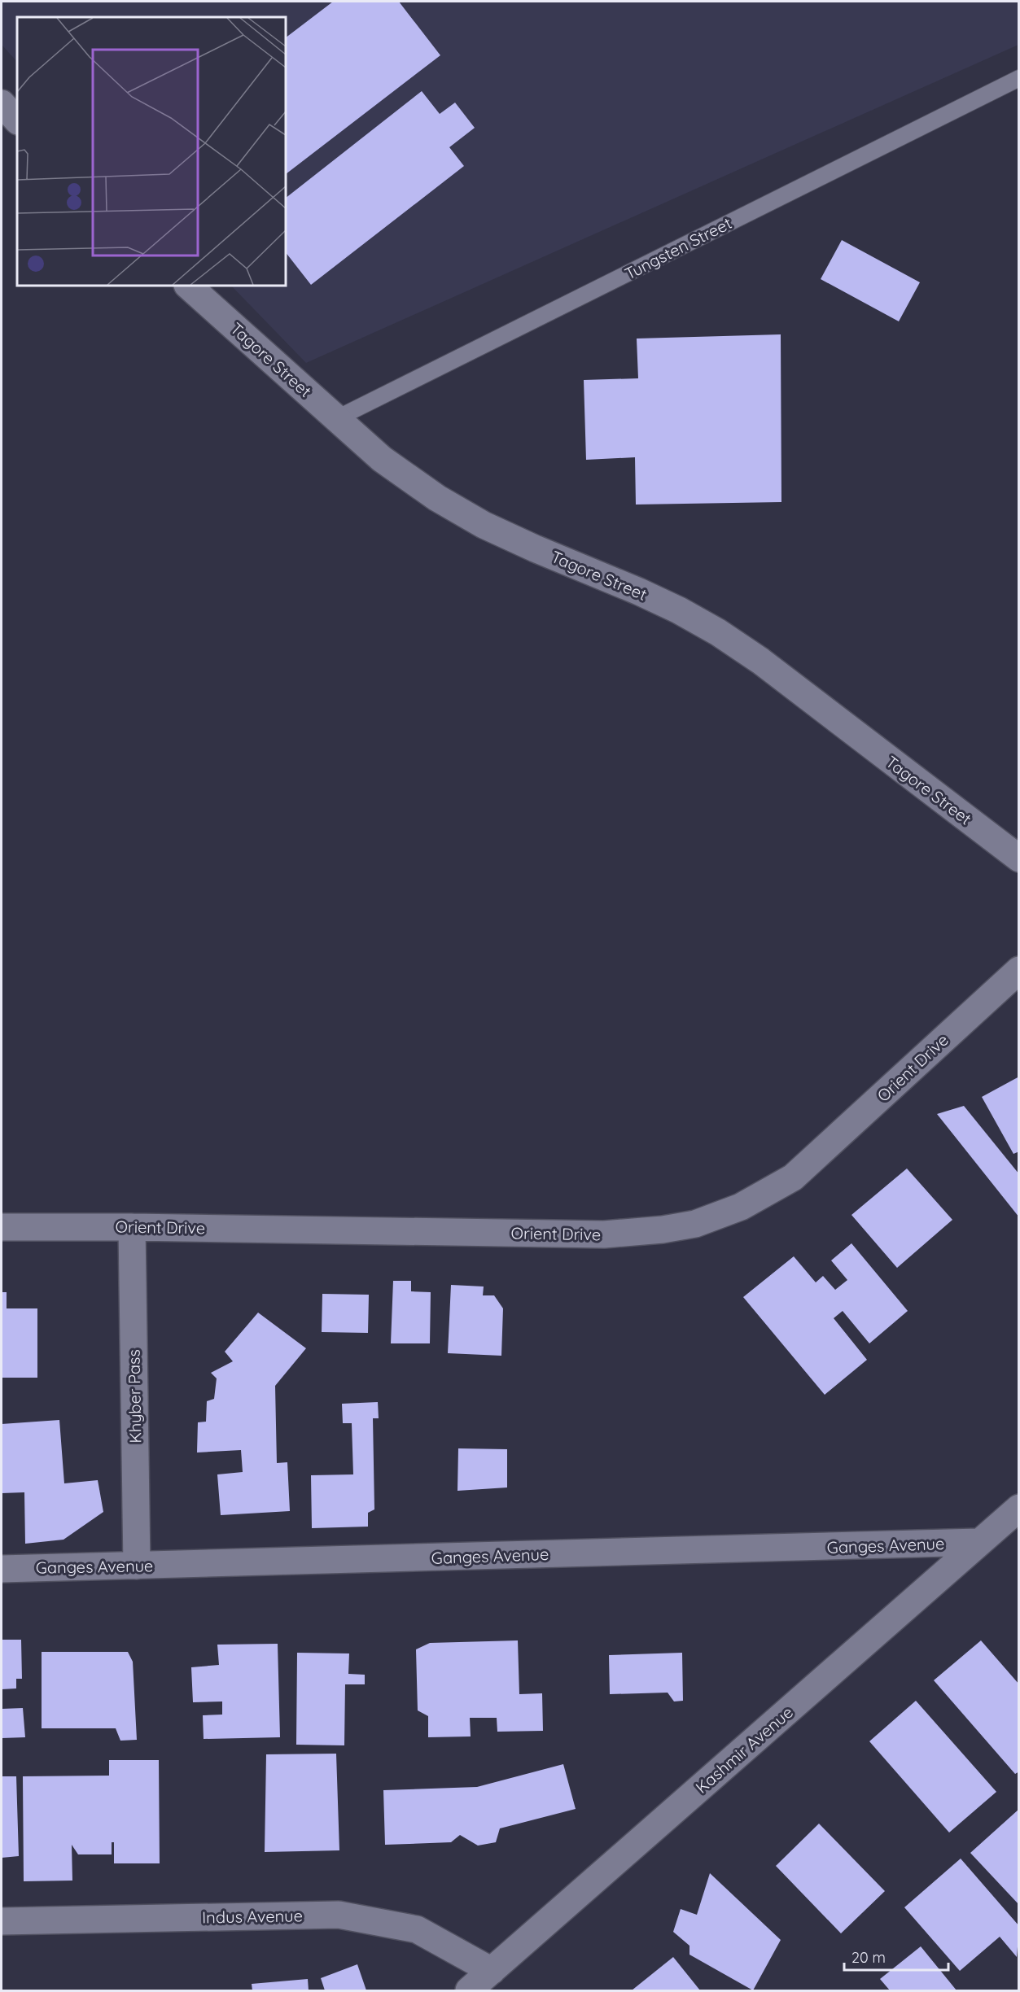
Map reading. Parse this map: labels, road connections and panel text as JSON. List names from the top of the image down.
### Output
{
  "streets": {
    "street": [
      "Tagore Street",
      "Orient Drive",
      "Khyber Pass",
      "Ganges Avenue",
      "Kashmir Avenue",
      "Indus Avenue"
    ],
    "lane": ["Tungsten Street"]
  },
  "crossings": [
    ["Tungsten Street", "Tagore Street"],
    ["Orient Drive", "Khyber Pass"],
    ["Khyber Pass", "Ganges Avenue"],
    ["Ganges Avenue", "Kashmir Avenue"],
    ["Kashmir Avenue", "Indus Avenue"]
  ],
  "scale_bar": "20 m"
}
